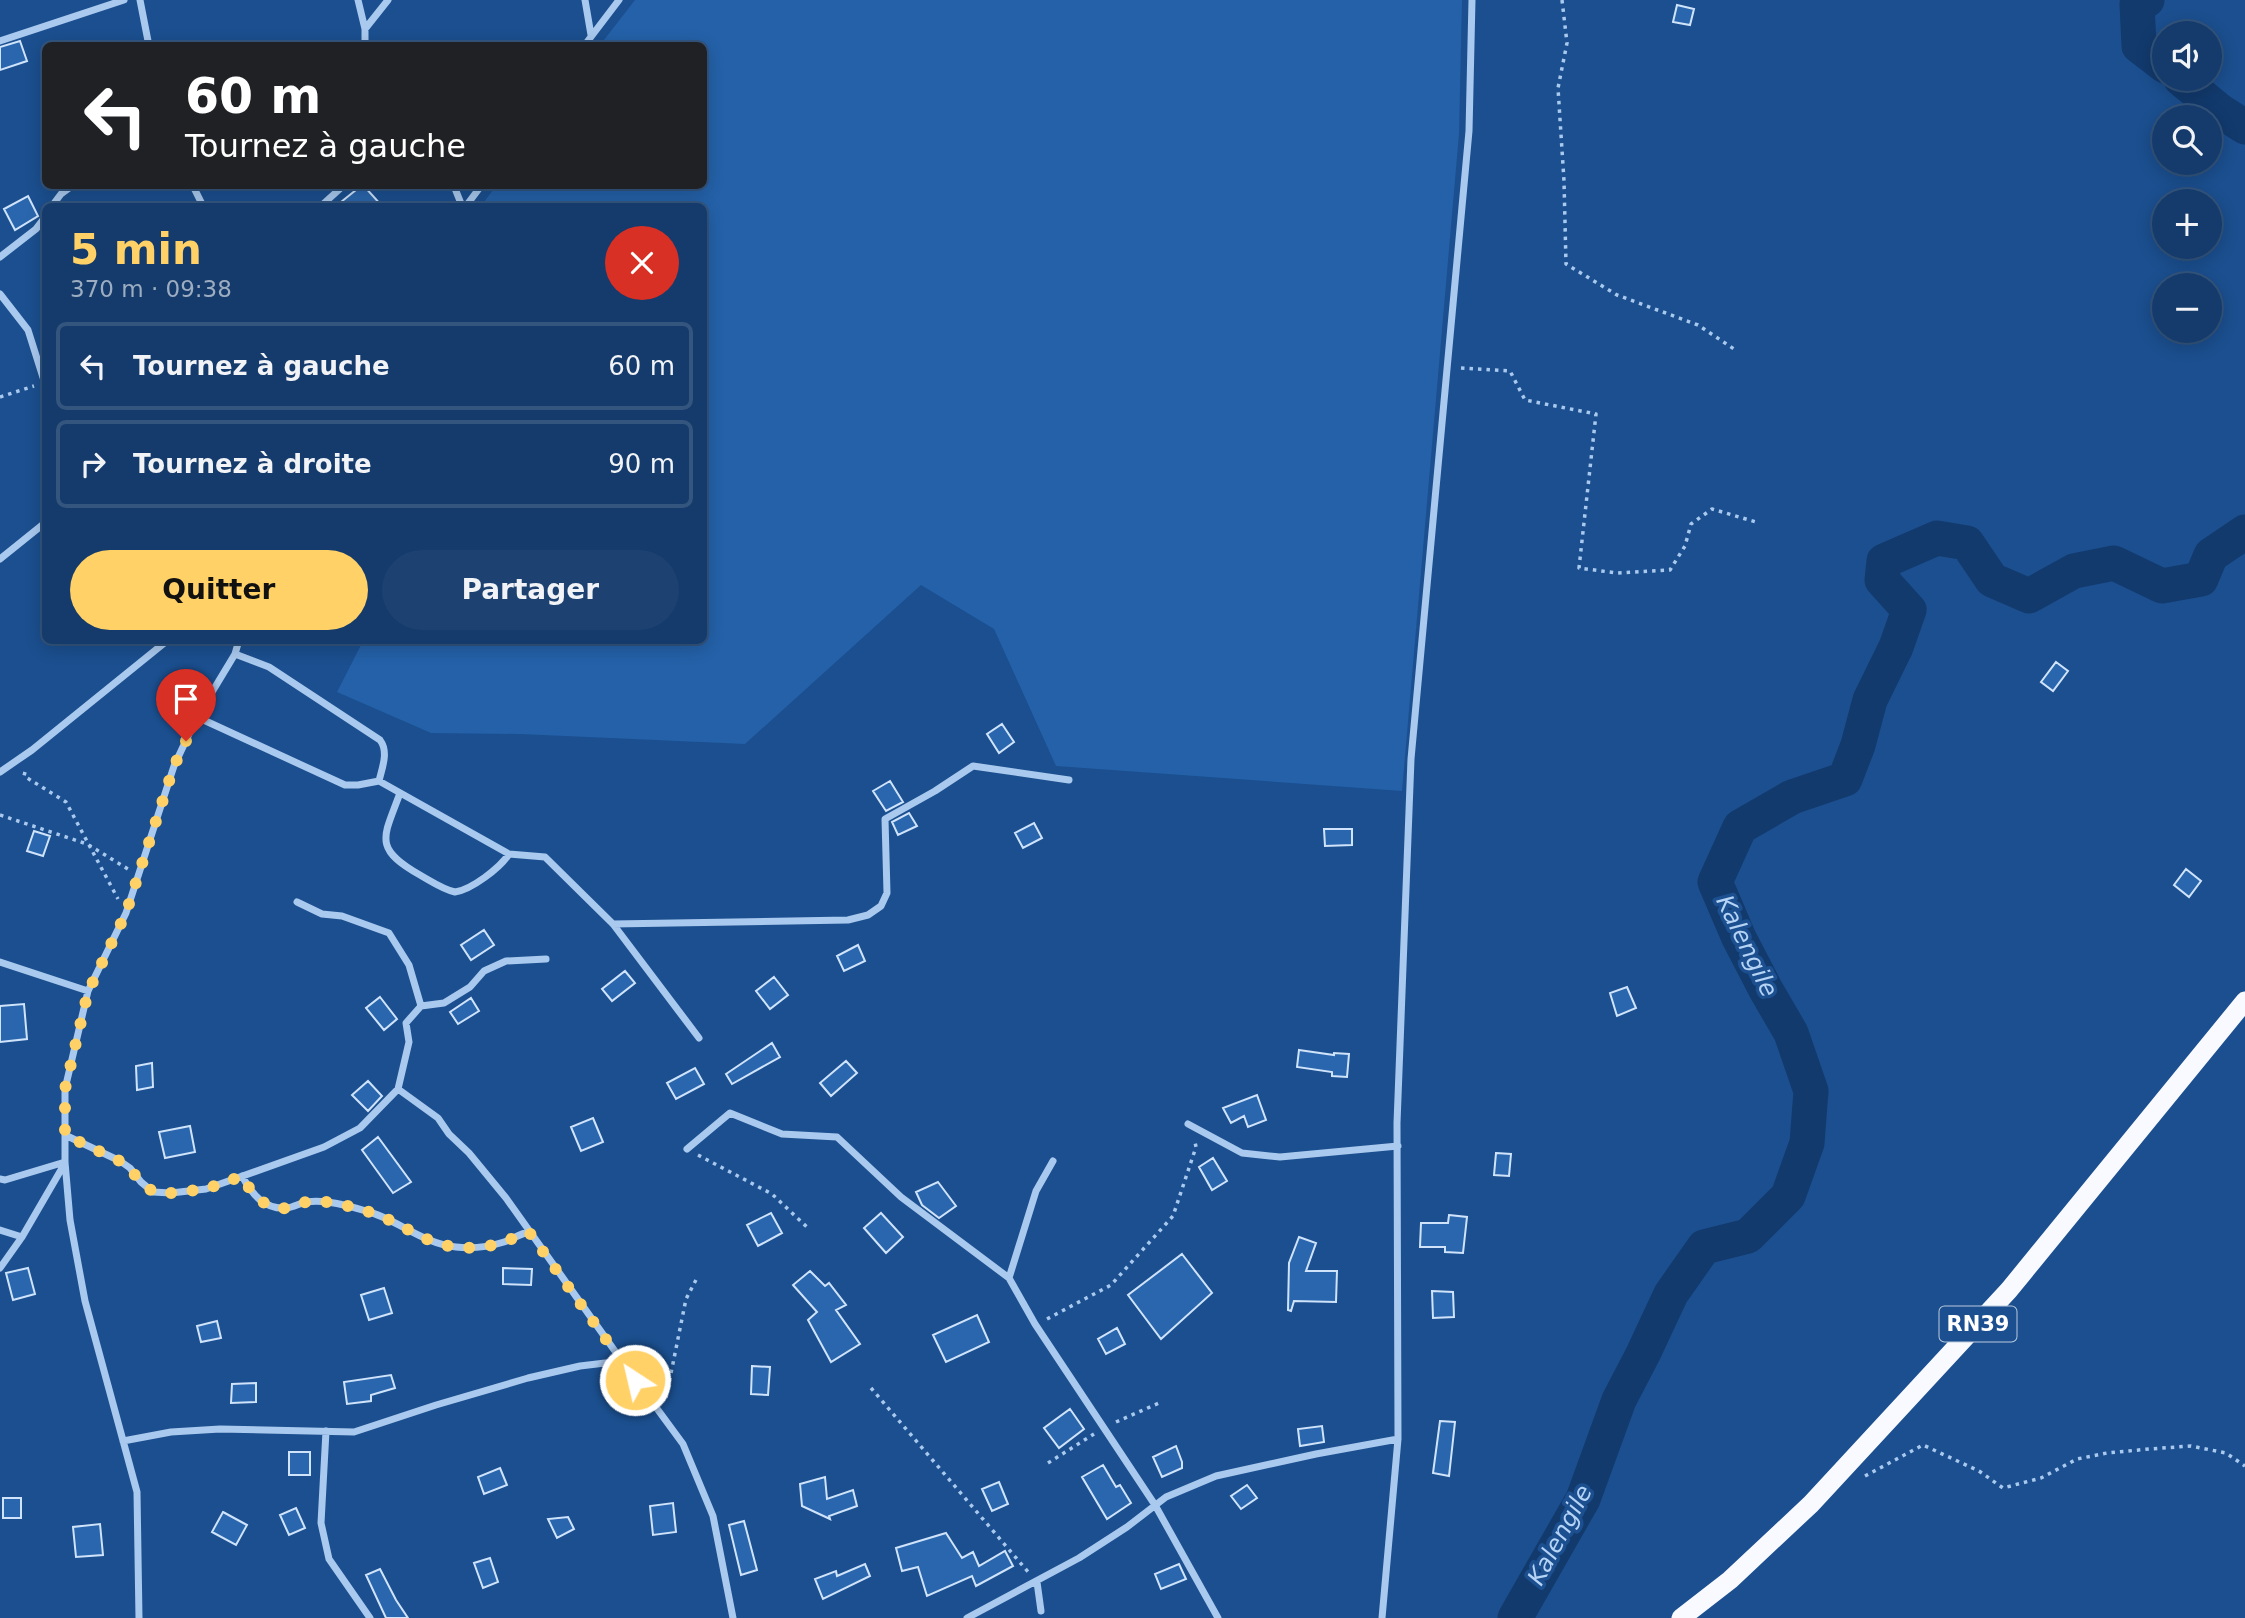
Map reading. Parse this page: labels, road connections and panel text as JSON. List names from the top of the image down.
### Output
{
  "streets": {
    "highway": ["RN39"]
  },
  "water": ["Kalengile"],
  "page": {
    "map_buttons": ["+", "−"],
    "turn": ["60 m", "Tournez à gauche"],
    "heading": ["5 min", "370 m · 09:38"],
    "list": [
      {
        "name": "Tournez à gauche",
        "value": "60 m"
      },
      {
        "name": "Tournez à droite",
        "value": "90 m"
      }
    ],
    "buttons": ["Quitter", "Partager"]
  }
}
